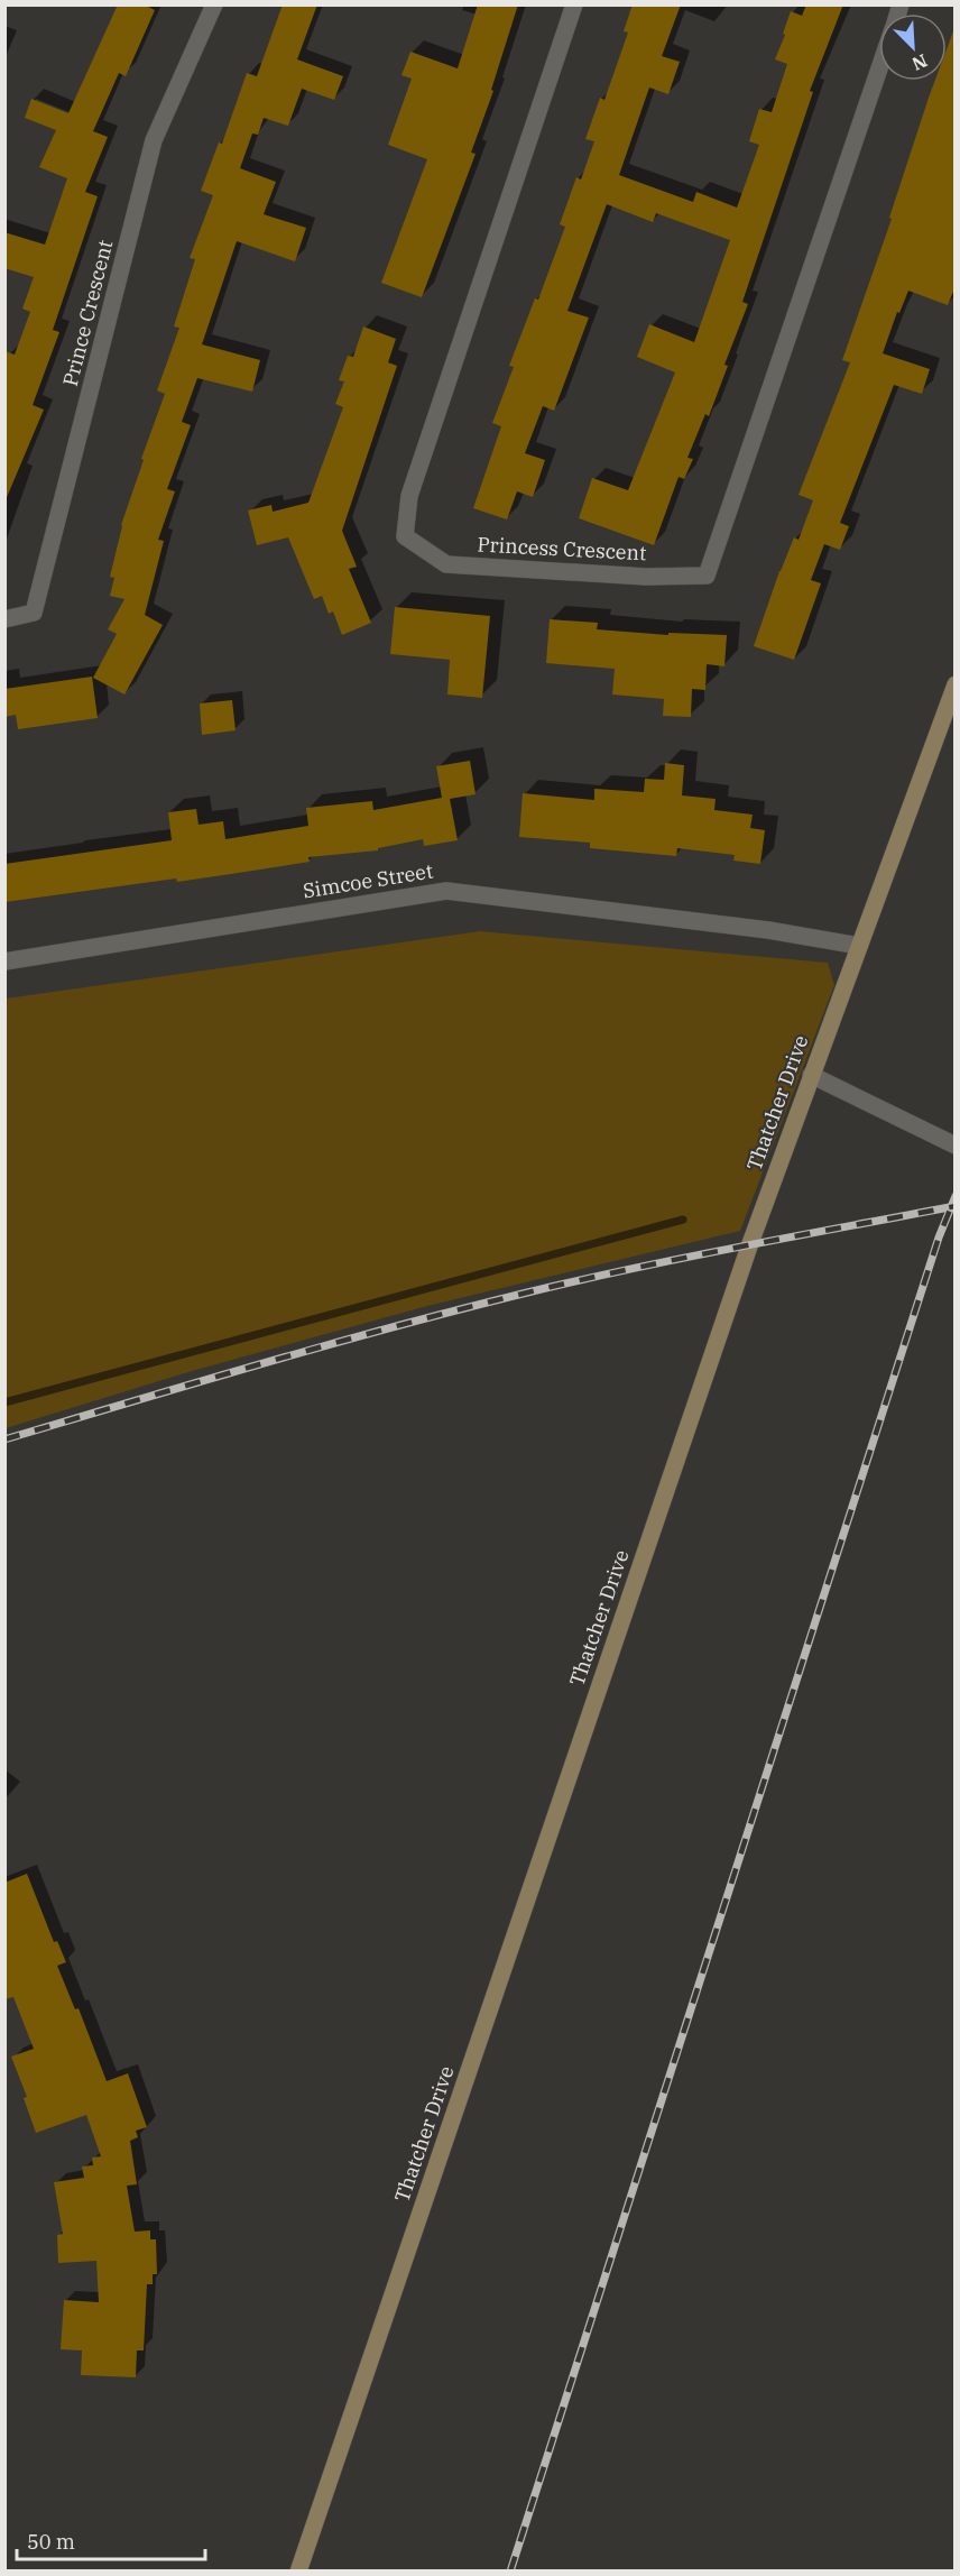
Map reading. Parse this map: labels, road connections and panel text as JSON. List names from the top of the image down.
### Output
{
  "streets": {
    "main road": ["Thatcher Drive"],
    "street": ["Prince Crescent", "Princess Crescent", "Simcoe Street"]
  },
  "crossings": [
    ["Simcoe Street", "Thatcher Drive"]
  ],
  "scale_bar": "50 m",
  "north": "bottom right"
}
